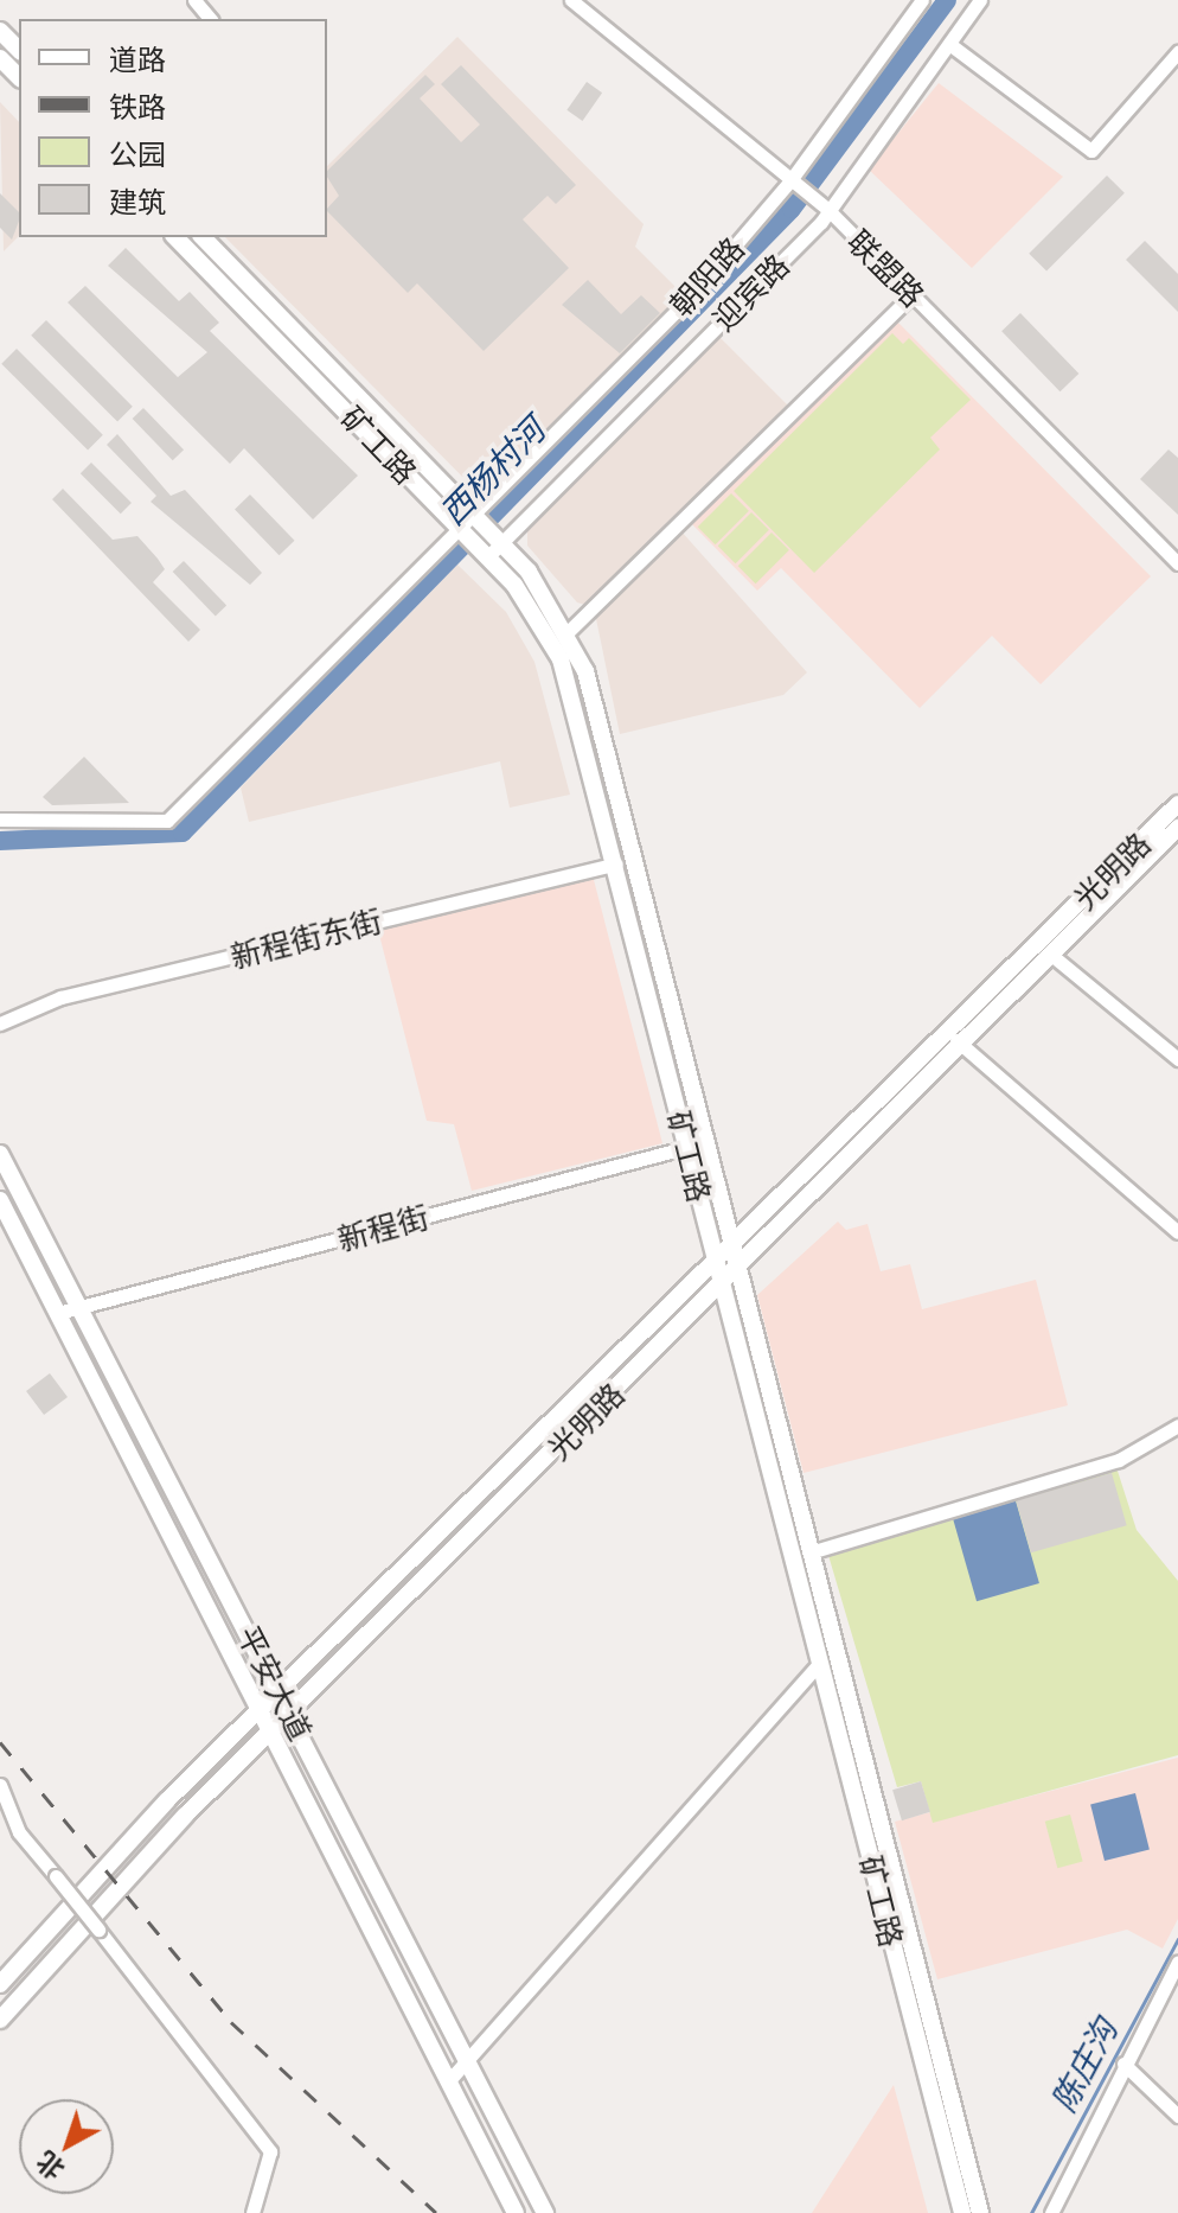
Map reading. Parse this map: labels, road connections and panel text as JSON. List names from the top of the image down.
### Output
{
  "streets": {
    "main road": ["矿工路", "光明路", "平安大道"],
    "street": [
      "联盟路",
      "朝阳路",
      "迎宾路",
      "新程街东街",
      "新程街"
    ]
  },
  "crossings": [
    ["联盟路", "朝阳路"],
    ["联盟路", "迎宾路"],
    ["朝阳路", "矿工路"],
    ["迎宾路", "矿工路"],
    ["矿工路", "光明路"],
    ["矿工路", "新程街东街"],
    ["矿工路", "新程街"],
    ["光明路", "平安大道"],
    ["新程街", "平安大道"]
  ],
  "water": ["西杨村河", "陈庄沟"],
  "legend": [
    "道路",
    "铁路",
    "公园",
    "建筑"
  ],
  "north": "bottom left"
}
